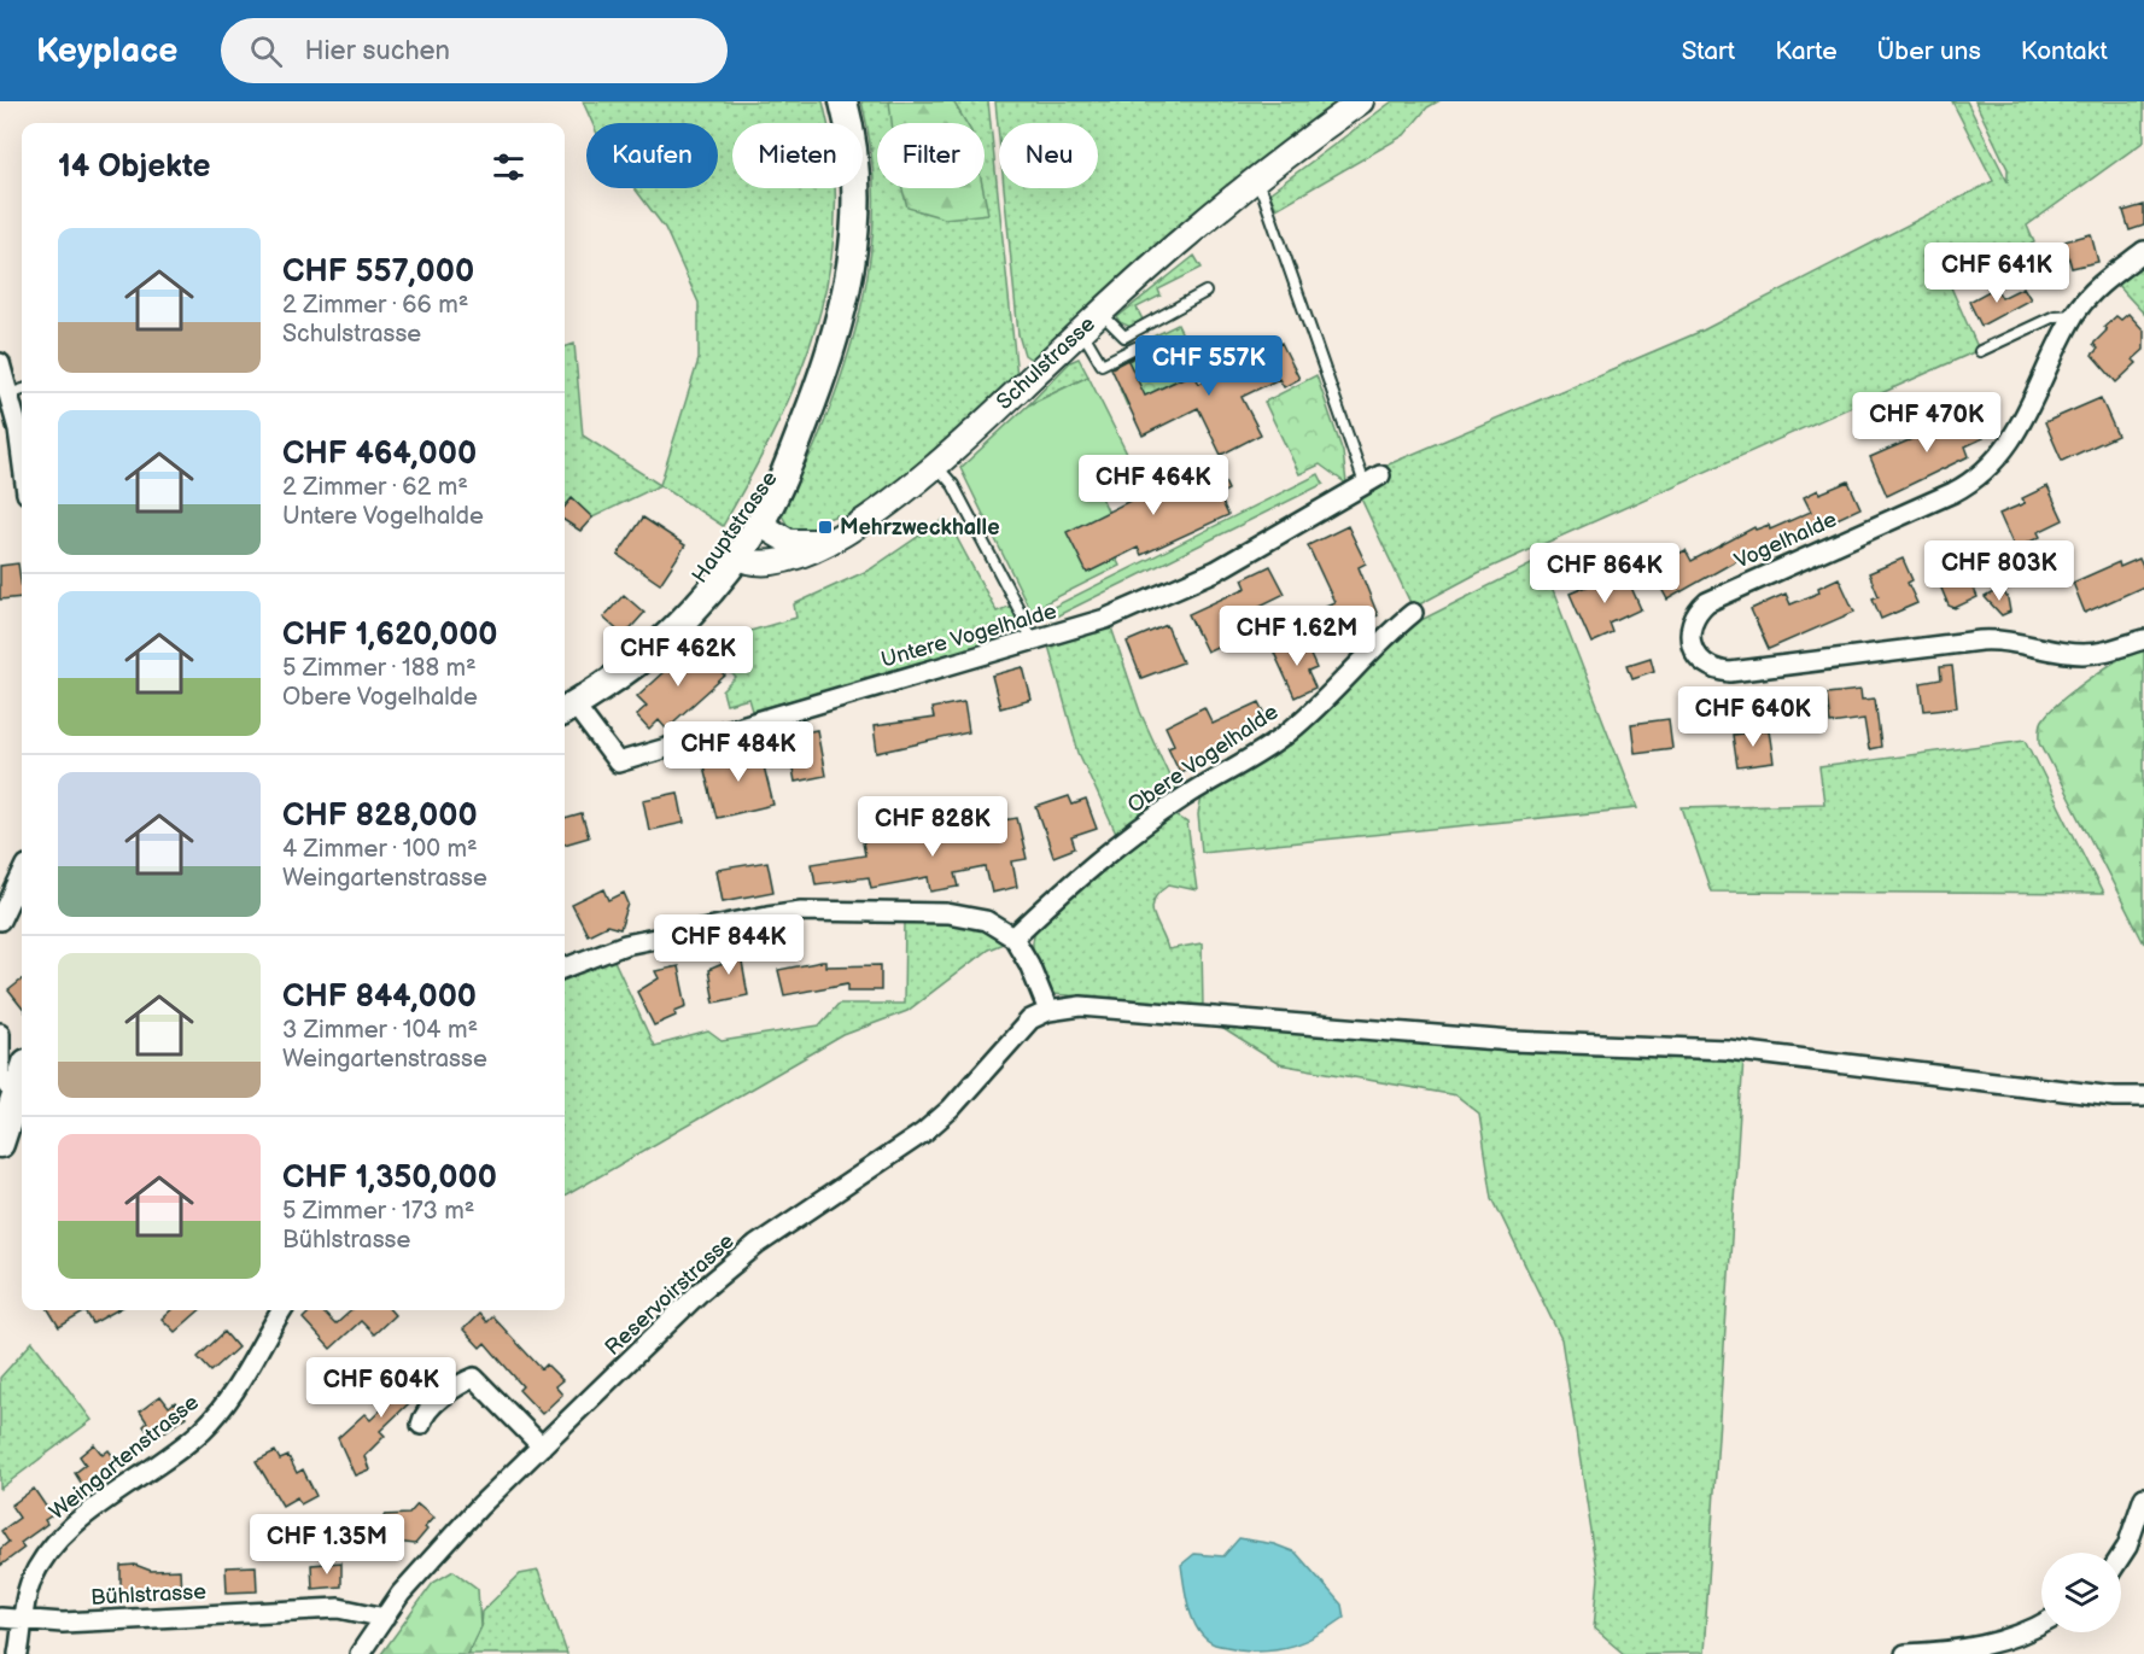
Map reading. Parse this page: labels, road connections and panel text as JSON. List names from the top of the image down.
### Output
{
  "streets": {
    "main road": ["Hauptstrasse"],
    "street": [
      "Schulstrasse",
      "Vogelhalde",
      "Untere Vogelhalde",
      "Obere Vogelhalde",
      "Reservoirstrasse",
      "Weingartenstrasse",
      "Bühlstrasse"
    ]
  },
  "crossings": [
    ["Schulstrasse", "Hauptstrasse"],
    ["Hauptstrasse", "Untere Vogelhalde"],
    ["Reservoirstrasse", "Bühlstrasse"],
    ["Weingartenstrasse", "Bühlstrasse"]
  ],
  "places": {
    "transit": ["Mehrzweckhalle"]
  },
  "page": {
    "header": "Keyplace",
    "search": "Hier suchen",
    "nav": [
      "Start",
      "Karte",
      "Über uns",
      "Kontakt"
    ],
    "chip": [
      "Kaufen",
      "Mieten",
      "Filter",
      "Neu"
    ],
    "heading": "14 Objekte",
    "list": [
      {
        "name": "CHF 557,000",
        "note": "2 Zimmer · 66 m² · Schulstrasse"
      },
      {
        "name": "CHF 464,000",
        "note": "2 Zimmer · 62 m² · Untere Vogelhalde"
      },
      {
        "name": "CHF 1,620,000",
        "note": "5 Zimmer · 188 m² · Obere Vogelhalde"
      },
      {
        "name": "CHF 828,000",
        "note": "4 Zimmer · 100 m² · Weingartenstrasse"
      },
      {
        "name": "CHF 844,000",
        "note": "3 Zimmer · 104 m² · Weingartenstrasse"
      },
      {
        "name": "CHF 1,350,000",
        "note": "5 Zimmer · 173 m² · Bühlstrasse"
      }
    ],
    "price": [
      "CHF 641K",
      "CHF 557K",
      "CHF 470K",
      "CHF 464K",
      "CHF 803K",
      "CHF 864K",
      "CHF 1.62M",
      "CHF 462K",
      "CHF 640K",
      "CHF 484K",
      "CHF 828K",
      "CHF 844K",
      "CHF 604K",
      "CHF 1.35M"
    ]
  }
}
